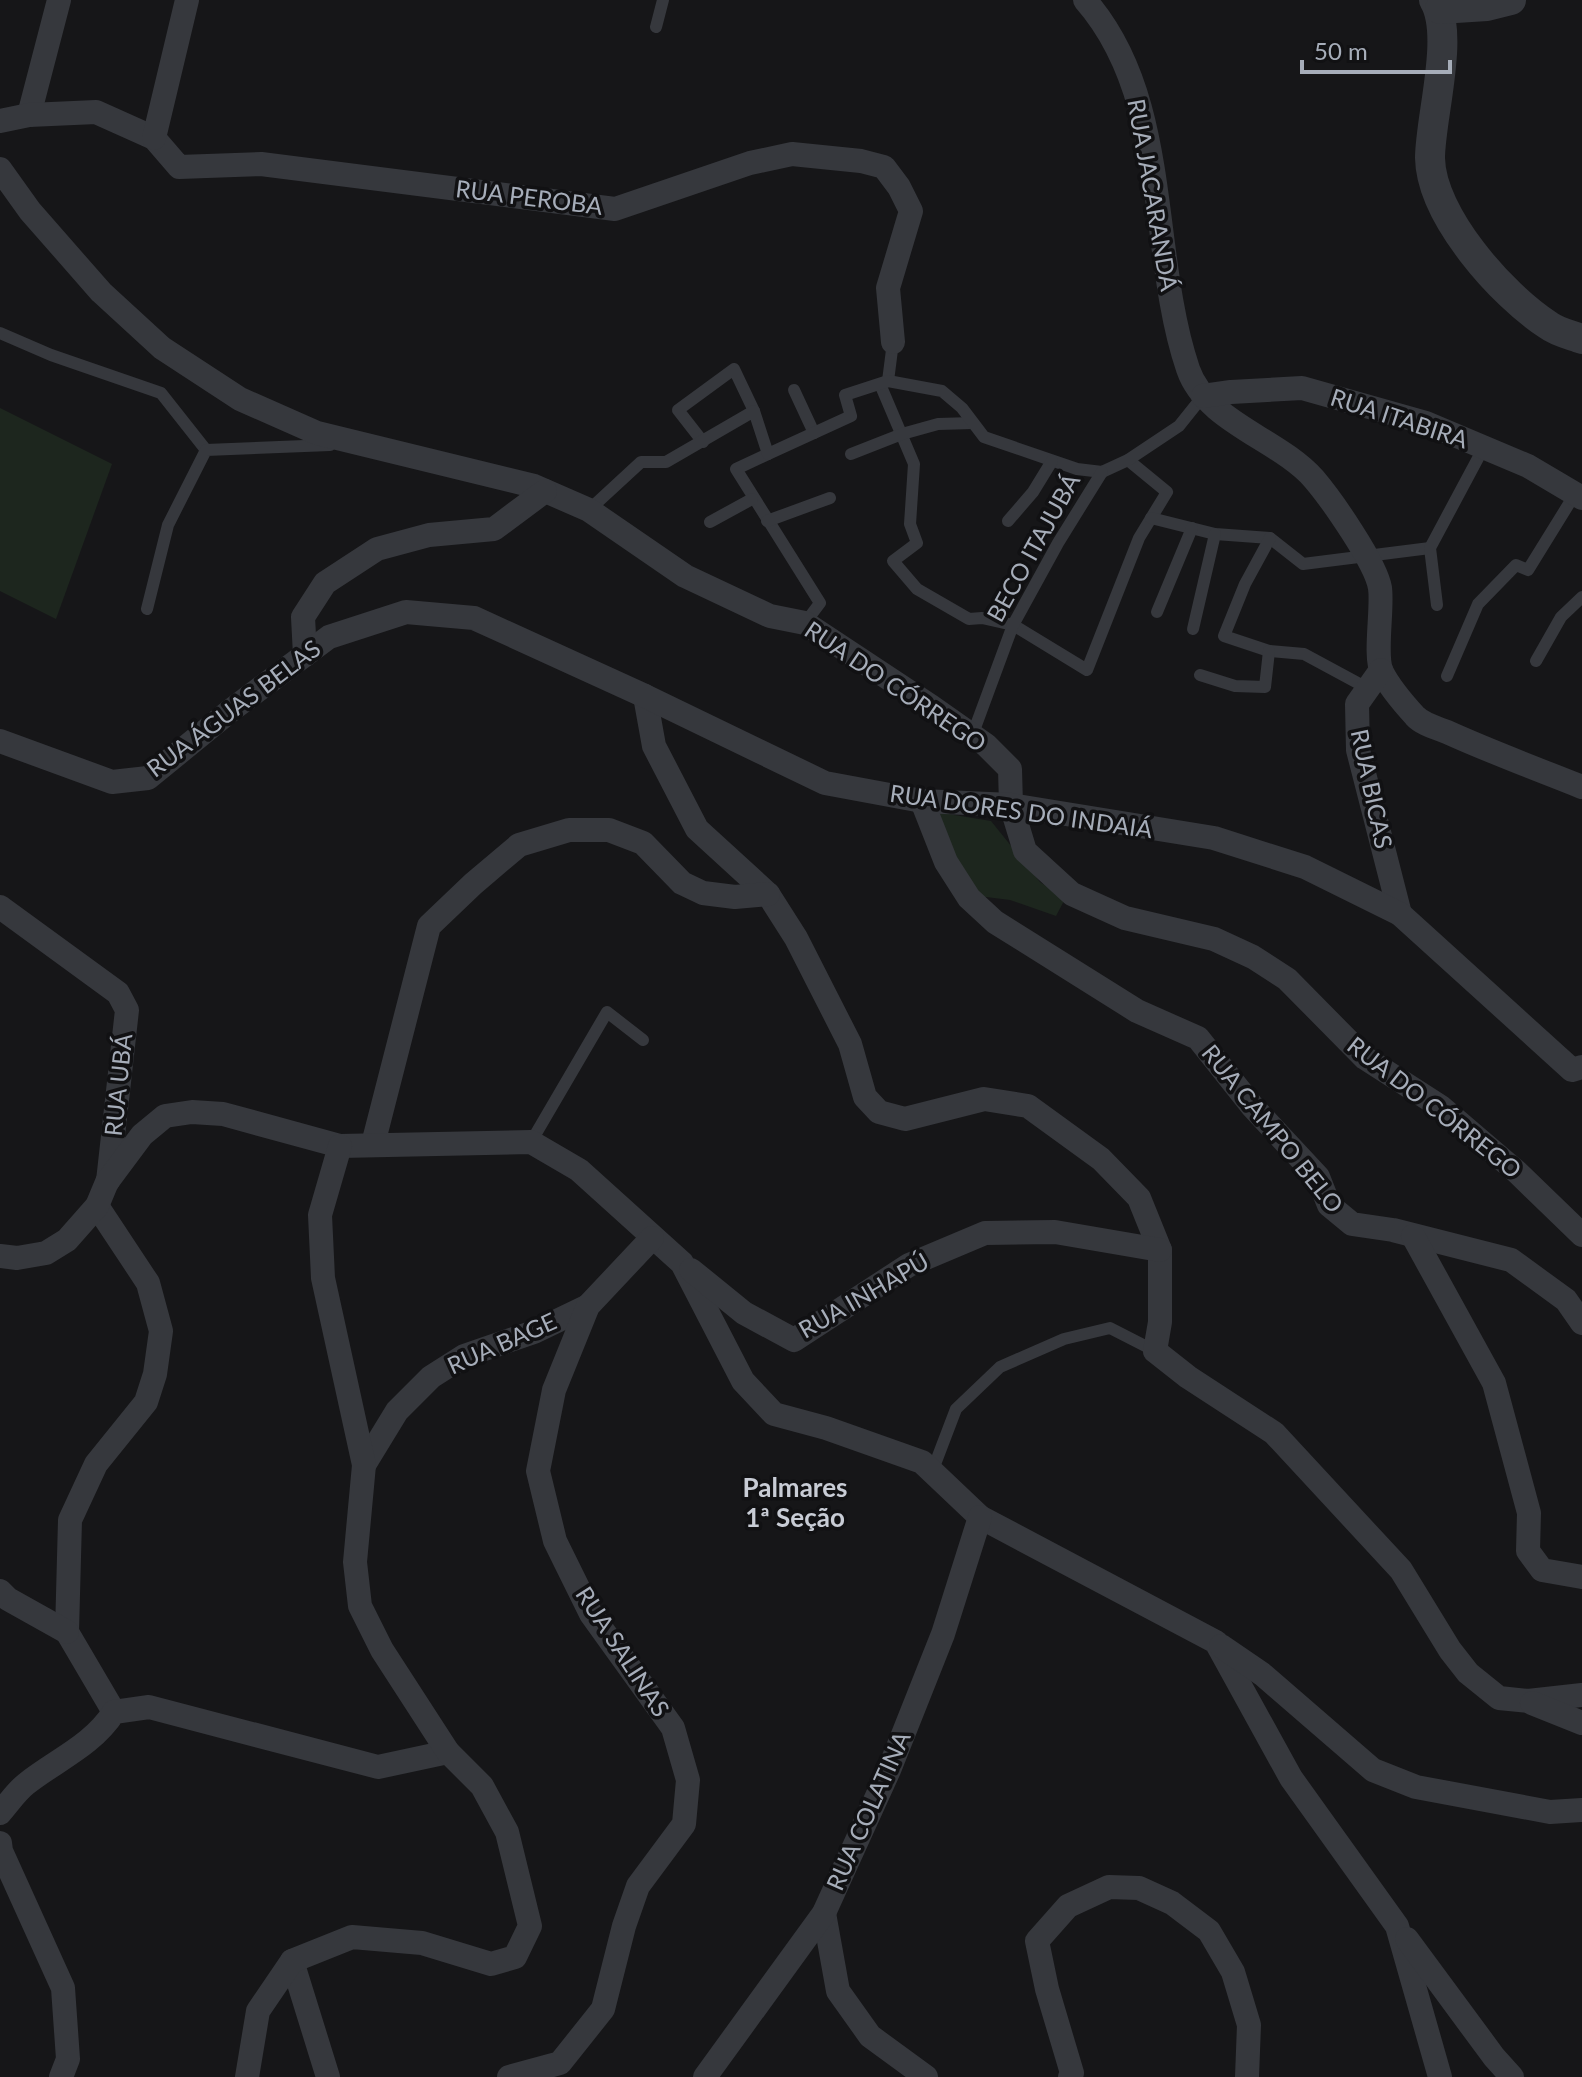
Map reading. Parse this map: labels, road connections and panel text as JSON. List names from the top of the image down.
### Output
{
  "streets": {
    "street": [
      "RUA JACARANDÁ",
      "RUA PEROBA",
      "RUA ITABIRA",
      "RUA DO CÓRREGO",
      "RUA ÁGUAS BELAS",
      "RUA BICAS",
      "RUA DORES DO INDAIÁ",
      "RUA UBÁ",
      "RUA CAMPO BELO",
      "RUA INHAPÚ",
      "RUA BAGE",
      "RUA SALINAS",
      "RUA COLATINA"
    ],
    "lane": ["BECO ITAJUBÁ"]
  },
  "crossings": [
    ["RUA JACARANDÁ", "RUA ITABIRA"],
    ["RUA JACARANDÁ", "RUA BICAS"],
    ["RUA ITABIRA", "RUA BICAS"],
    ["BECO ITAJUBÁ", "RUA DO CÓRREGO"],
    ["RUA DO CÓRREGO", "RUA DORES DO INDAIÁ"],
    ["RUA ÁGUAS BELAS", "RUA DORES DO INDAIÁ"],
    ["RUA BICAS", "RUA DORES DO INDAIÁ"],
    ["RUA DORES DO INDAIÁ", "RUA CAMPO BELO"],
    ["RUA BAGE", "RUA SALINAS"]
  ],
  "districts": ["Palmares 1ª Seção"],
  "scale_bar": "50 m"
}
